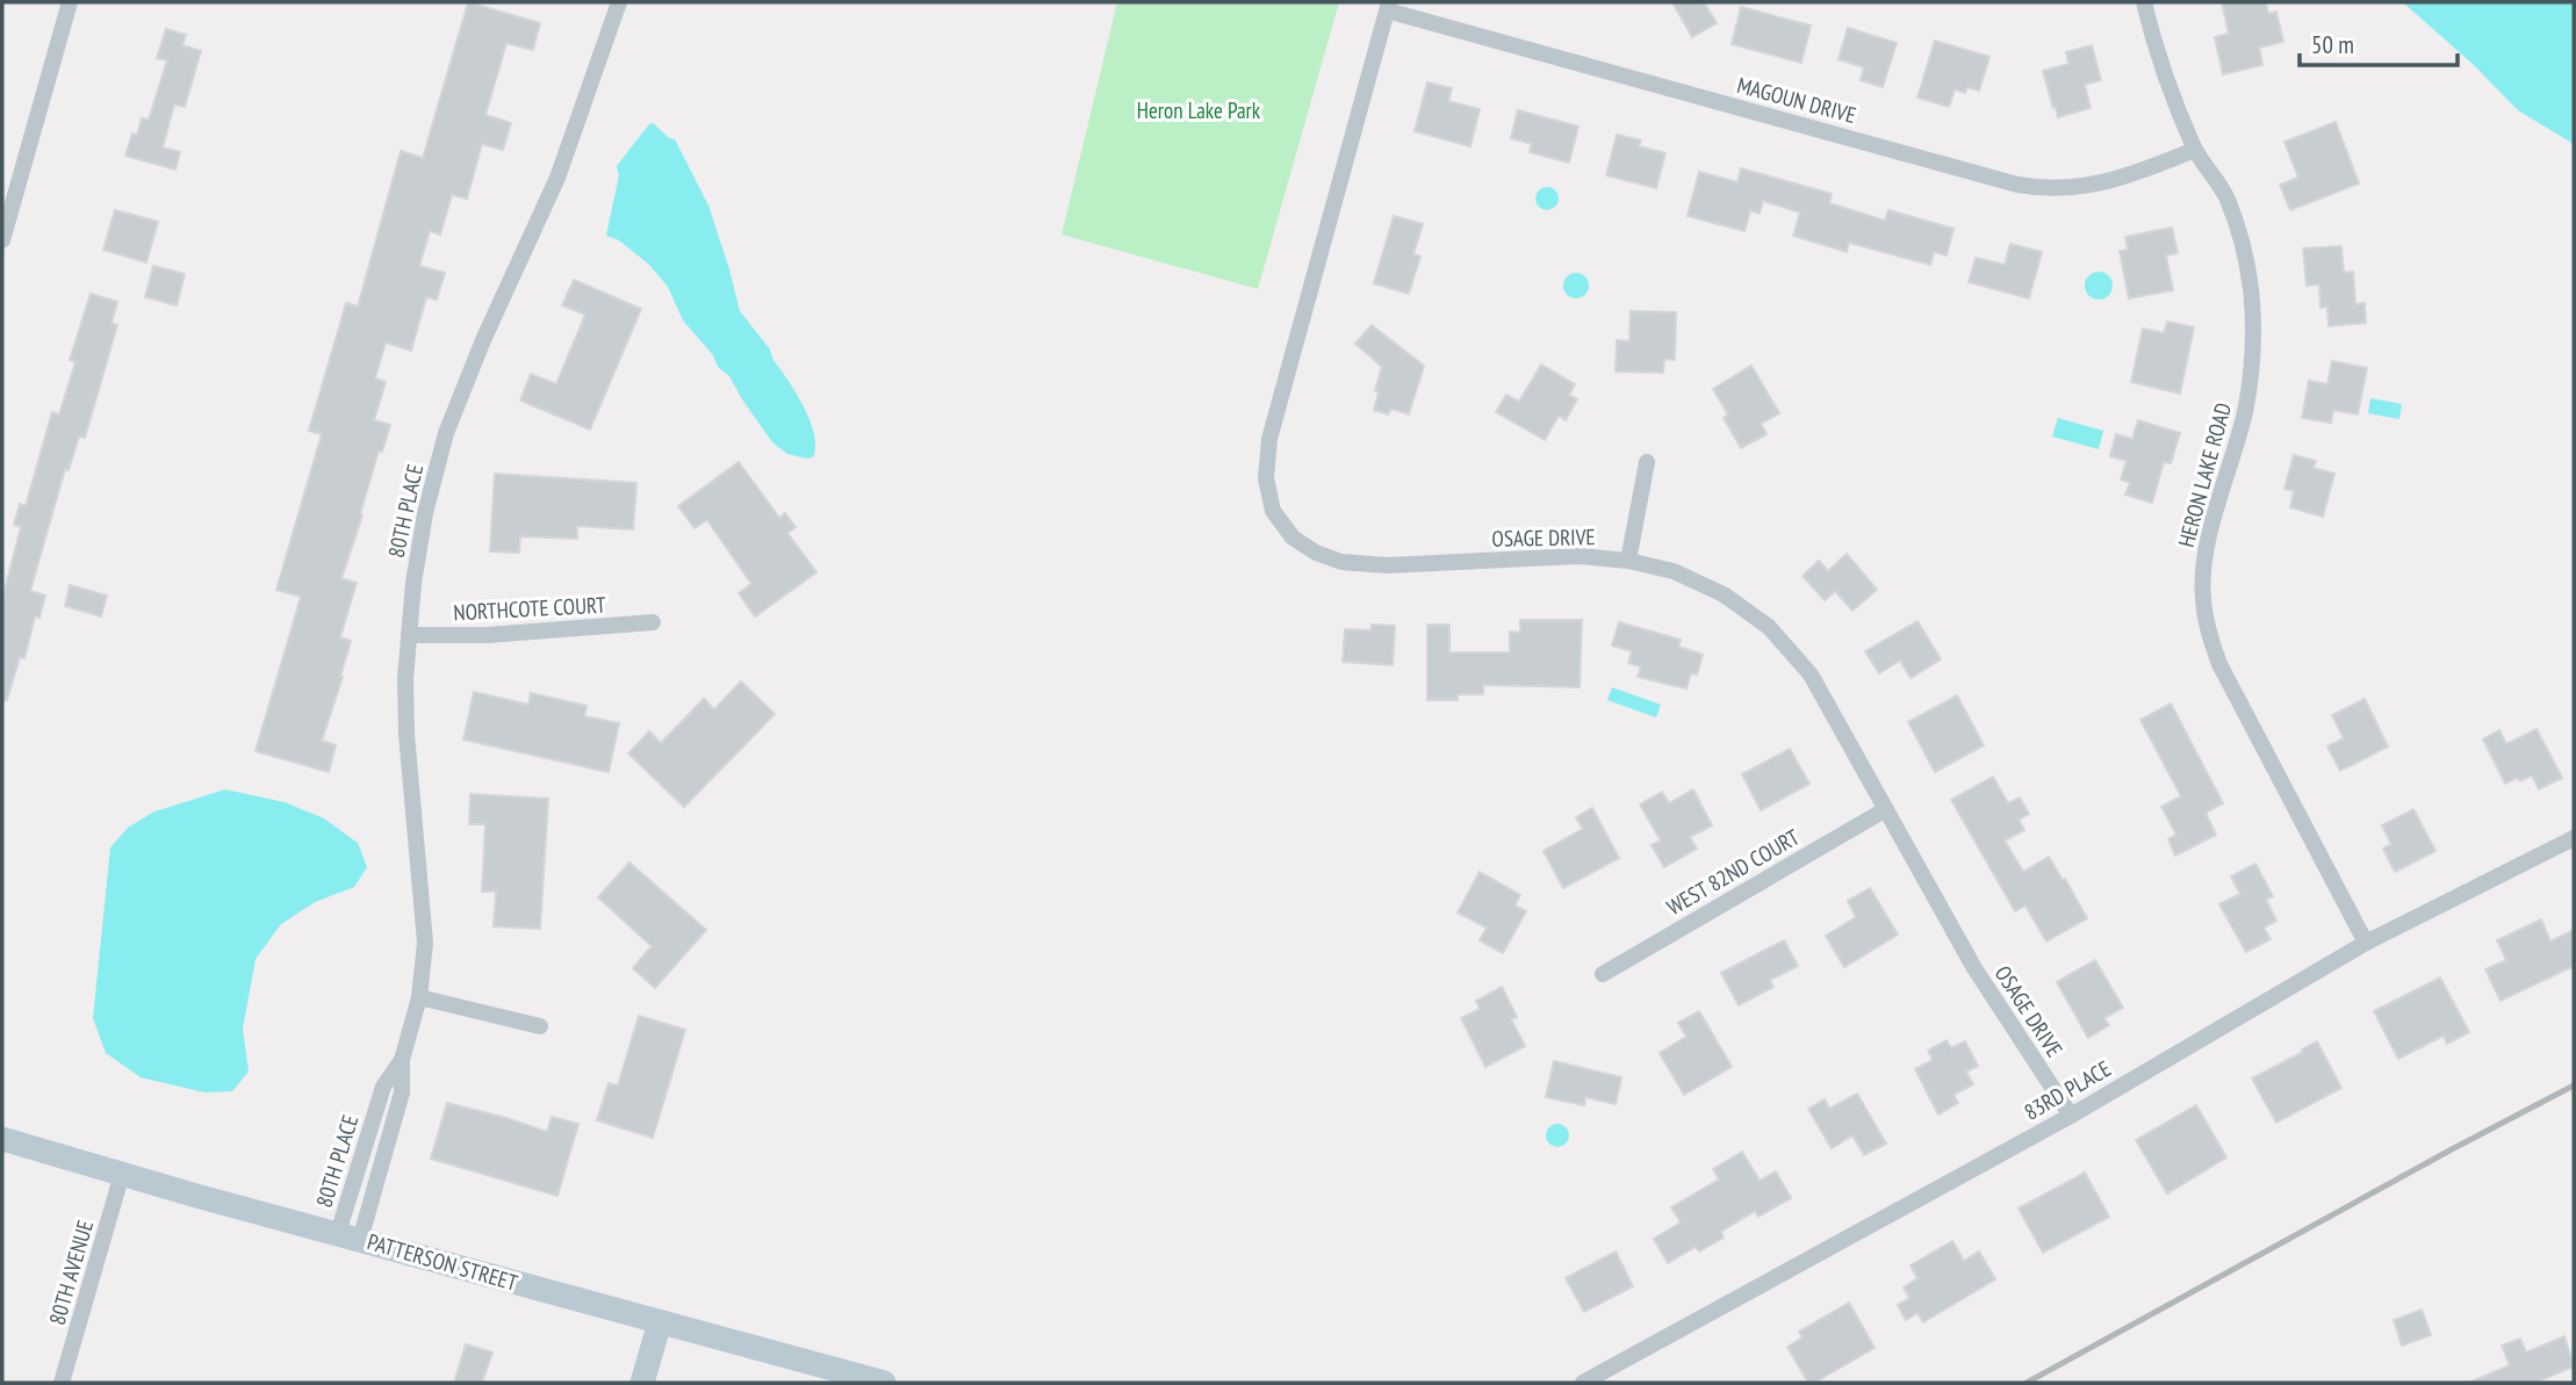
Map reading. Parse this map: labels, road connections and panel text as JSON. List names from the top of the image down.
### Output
{
  "streets": {
    "street": [
      "MAGOUN DRIVE",
      "HERON LAKE ROAD",
      "80TH PLACE",
      "OSAGE DRIVE",
      "NORTHCOTE COURT",
      "WEST 82ND COURT",
      "83RD PLACE",
      "PATTERSON STREET",
      "80TH AVENUE"
    ]
  },
  "crossings": [
    ["MAGOUN DRIVE", "HERON LAKE ROAD"],
    ["MAGOUN DRIVE", "OSAGE DRIVE"],
    ["HERON LAKE ROAD", "83RD PLACE"],
    ["80TH PLACE", "NORTHCOTE COURT"],
    ["80TH PLACE", "PATTERSON STREET"],
    ["OSAGE DRIVE", "WEST 82ND COURT"],
    ["OSAGE DRIVE", "83RD PLACE"],
    ["PATTERSON STREET", "80TH AVENUE"]
  ],
  "parks": ["Heron Lake Park"],
  "scale_bar": "50 m"
}
